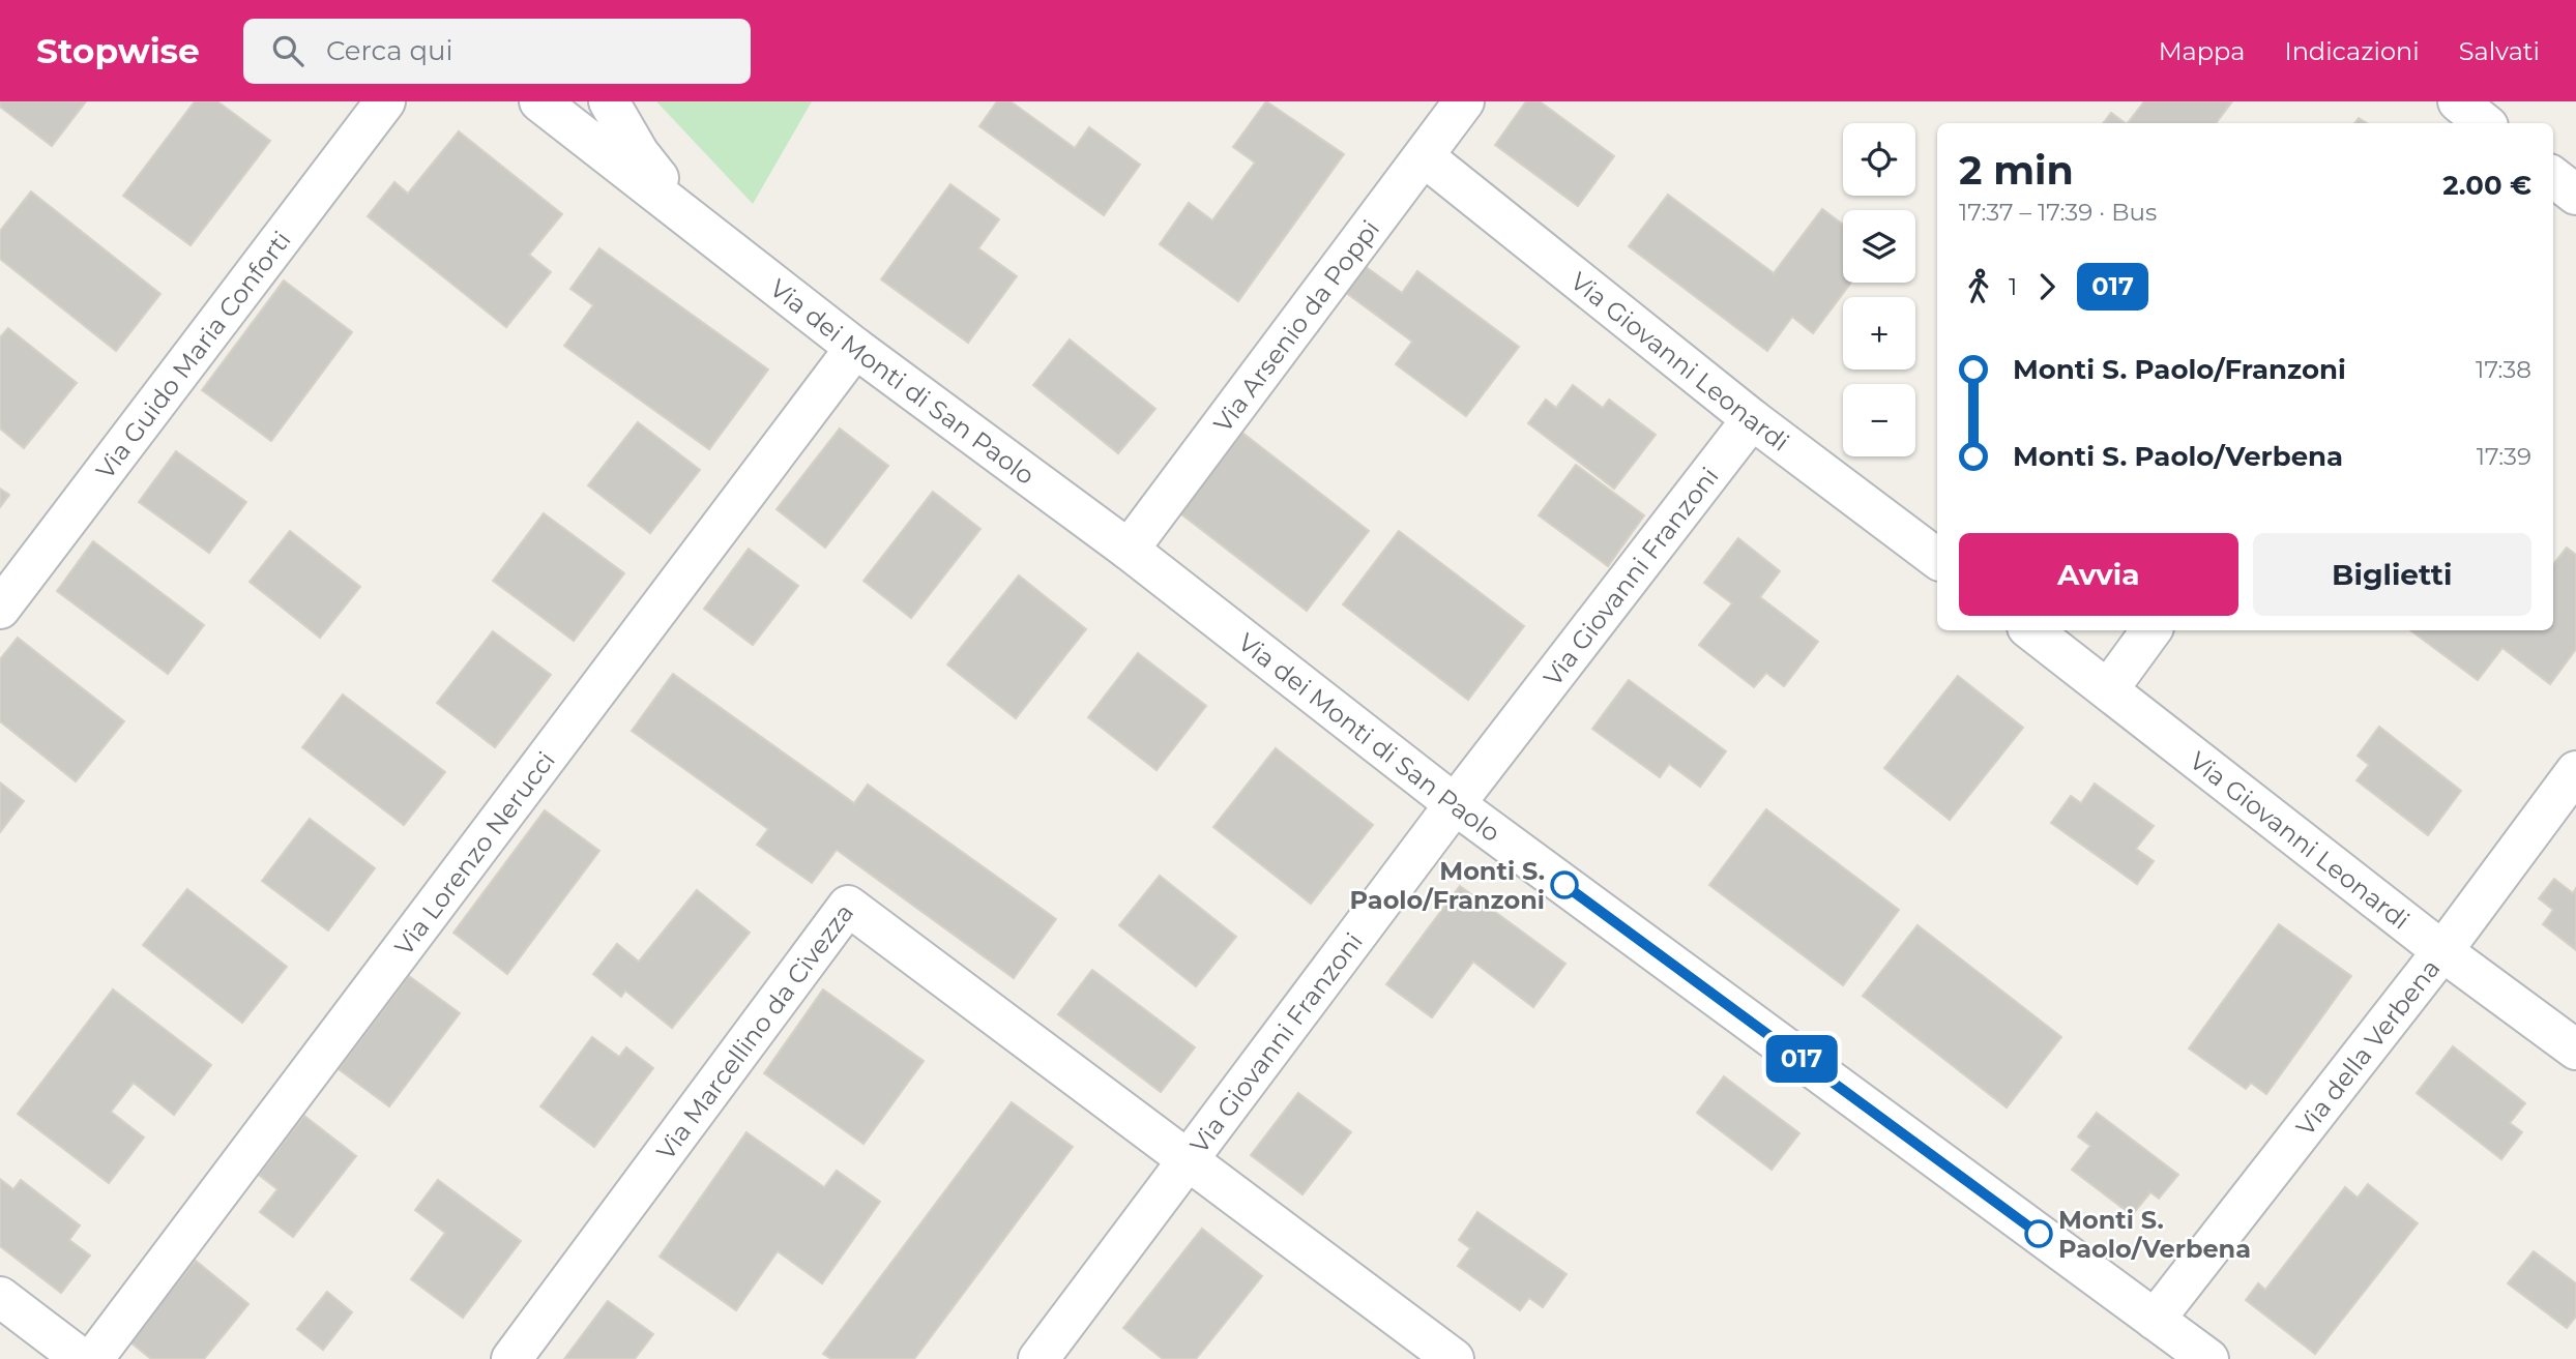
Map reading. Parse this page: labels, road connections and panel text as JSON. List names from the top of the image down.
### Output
{
  "streets": {
    "street": [
      "Via Arsenio da Poppi",
      "Via Guido Maria Conforti",
      "Via Giovanni Leonardi",
      "Via dei Monti di San Paolo",
      "Via Giovanni Franzoni",
      "Via Lorenzo Nerucci",
      "Via Marcellino da Civezza",
      "Via della Verbena"
    ]
  },
  "crossings": [
    ["Via Arsenio da Poppi", "Via Giovanni Leonardi"],
    ["Via Arsenio da Poppi", "Via dei Monti di San Paolo"],
    ["Via Giovanni Leonardi", "Via Giovanni Franzoni"],
    ["Via Giovanni Leonardi", "Via della Verbena"],
    ["Via dei Monti di San Paolo", "Via Giovanni Franzoni"],
    ["Via dei Monti di San Paolo", "Via Lorenzo Nerucci"],
    ["Via dei Monti di San Paolo", "Via della Verbena"],
    ["Via Giovanni Franzoni", "Via Marcellino da Civezza"]
  ],
  "places": ["Monti S. Paolo/Franzoni", "Monti S. Paolo/Verbena"],
  "lines": ["bus line 017"],
  "page": {
    "header": "Stopwise",
    "search": "Cerca qui",
    "nav": ["Mappa", "Indicazioni", "Salvati"],
    "on_map": "017",
    "map_buttons": ["+", "−"],
    "heading": ["2 min", "17:37 – 17:39 · Bus", "2.00 €"],
    "legs": ["1", "017"],
    "list": [
      {
        "name": "Monti S. Paolo/Franzoni",
        "value": "17:38"
      },
      {
        "name": "Monti S. Paolo/Verbena",
        "value": "17:39"
      }
    ],
    "buttons": ["Avvia", "Biglietti"]
  }
}
